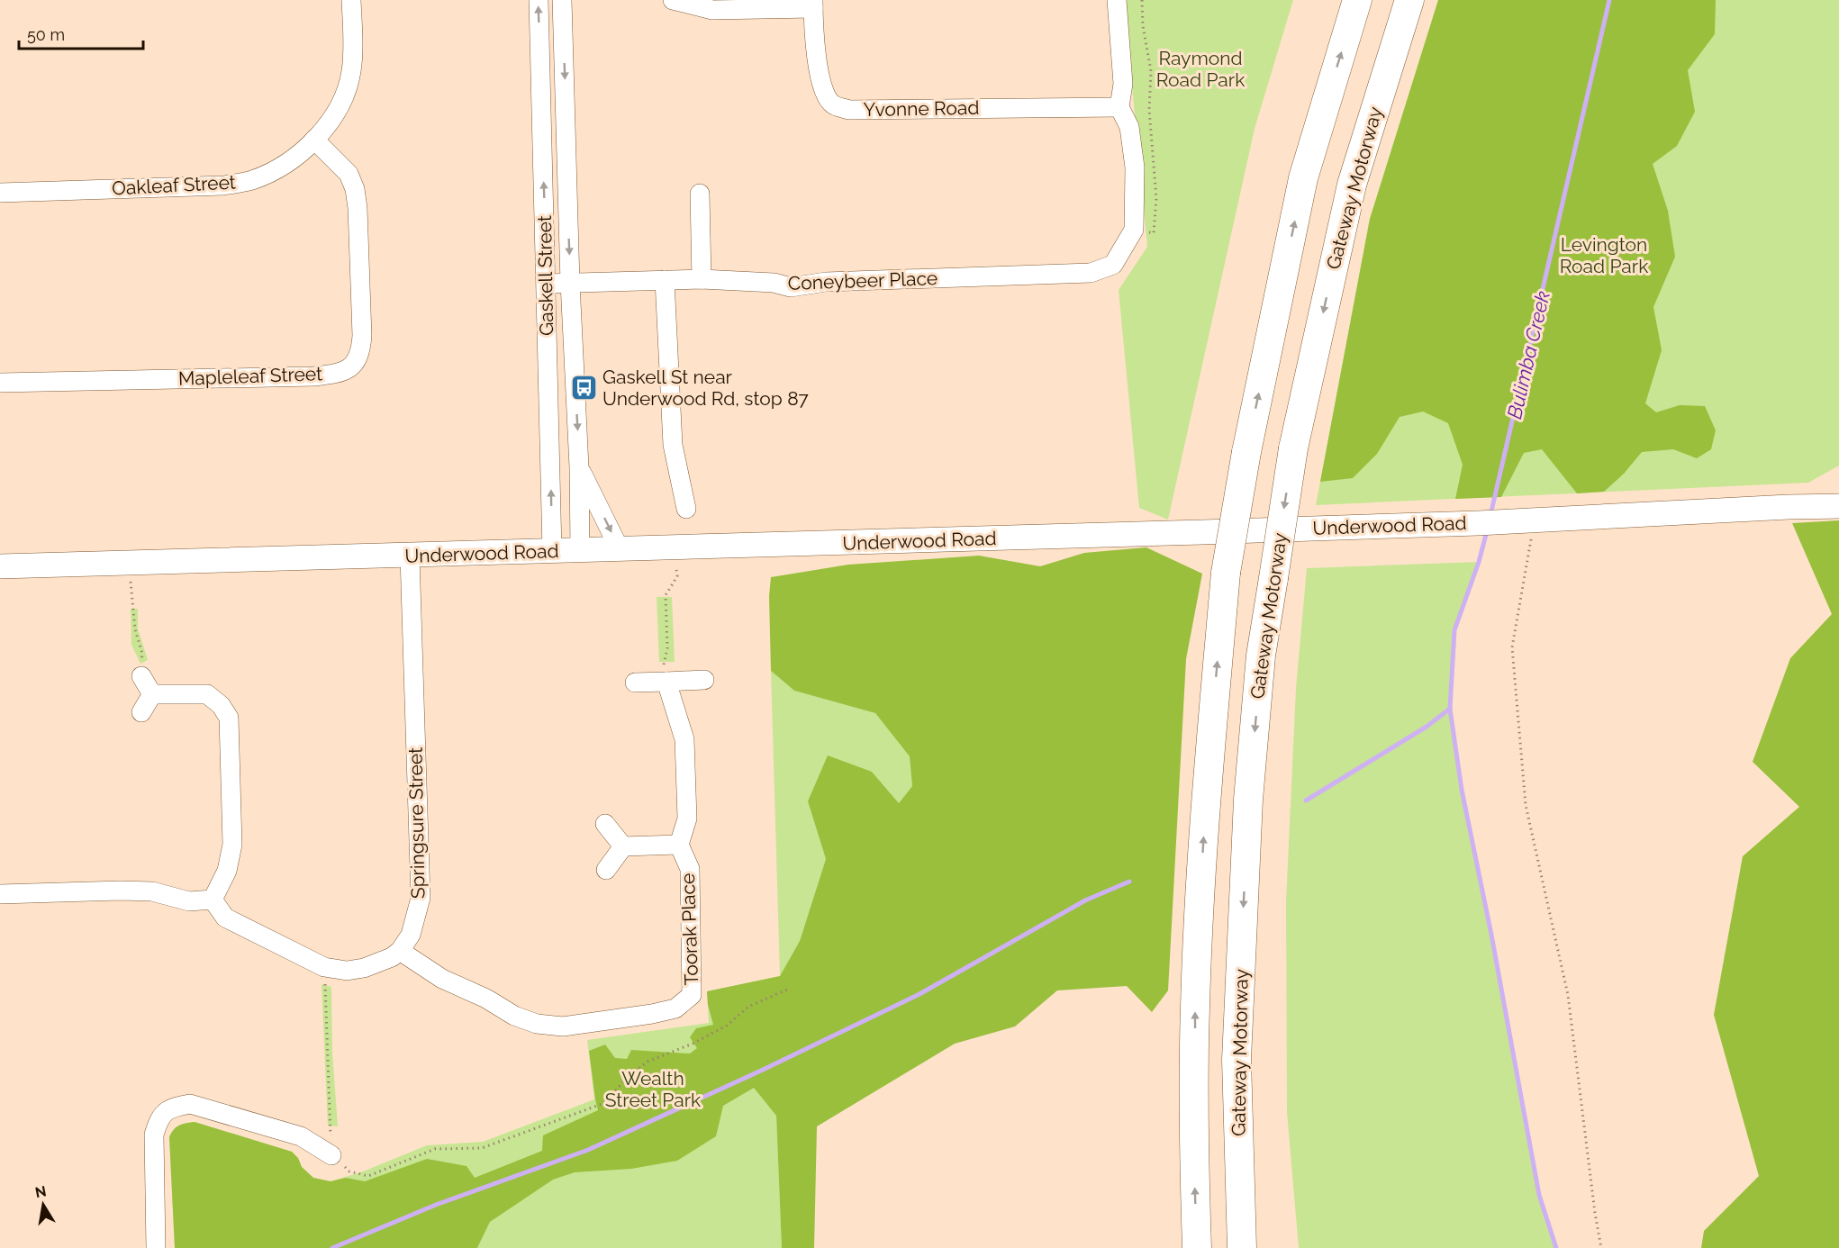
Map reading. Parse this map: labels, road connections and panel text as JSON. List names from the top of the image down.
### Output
{
  "streets": {
    "highway": ["Gateway Motorway"],
    "main road": ["Underwood Road"],
    "street": [
      "Yvonne Road",
      "Oakleaf Street",
      "Gaskell Street",
      "Coneybeer Place",
      "Mapleleaf Street",
      "Springsure Street",
      "Toorak Place"
    ]
  },
  "crossings": [
    ["Oakleaf Street", "Mapleleaf Street"],
    ["Gaskell Street", "Coneybeer Place"],
    ["Gaskell Street", "Underwood Road"],
    ["Underwood Road", "Springsure Street"],
    ["Springsure Street", "Toorak Place"]
  ],
  "water": ["Bulimba Creek"],
  "parks": ["Raymond Road Park", "Levington Road Park", "Wealth Street Park"],
  "places": {
    "bus stop": ["Gaskell St near Underwood Rd, stop 87"]
  },
  "scale_bar": "50 m",
  "north": "top"
}
